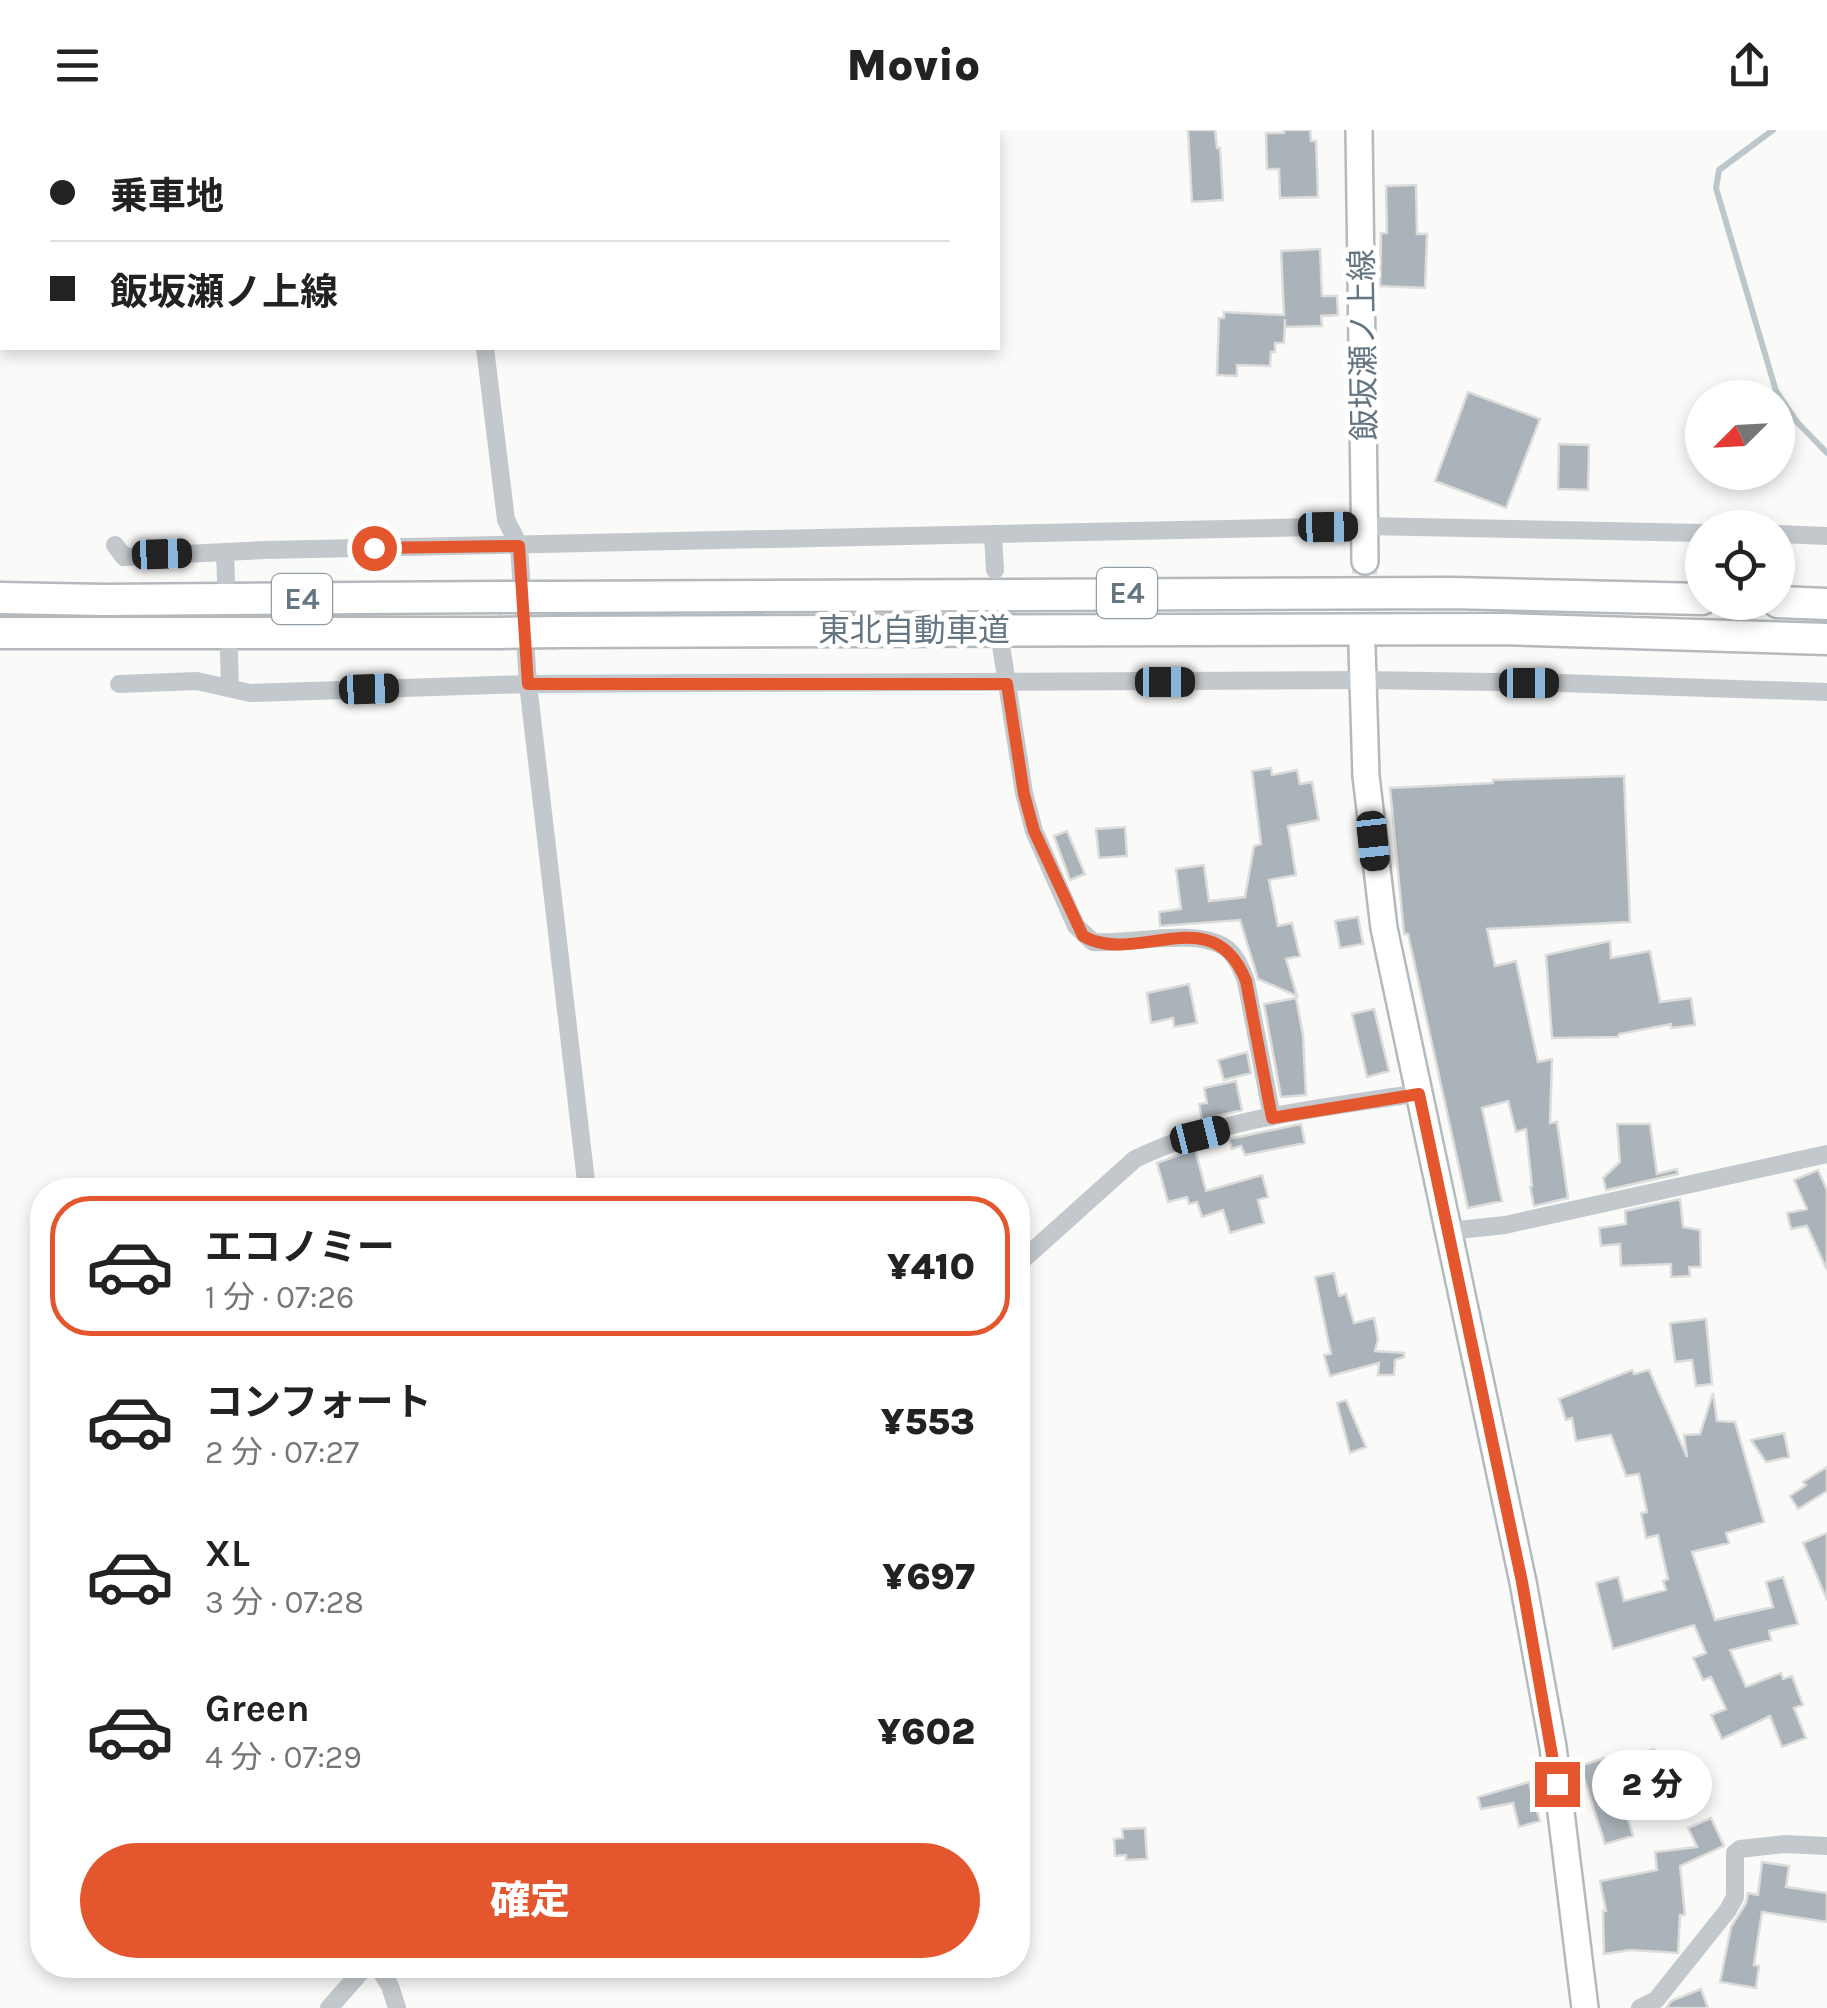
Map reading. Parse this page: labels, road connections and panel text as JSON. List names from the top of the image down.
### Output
{
  "streets": {
    "highway": ["E4", "東北自動車道"],
    "main road": ["飯坂瀬ノ上線"]
  },
  "north": "bottom left",
  "page": {
    "header": "Movio",
    "banner": ["乗車地", "飯坂瀬ノ上線"],
    "list": [
      {
        "name": "エコノミー",
        "note": "1 分 · 07:26",
        "value": "¥410"
      },
      {
        "name": "コンフォート",
        "note": "2 分 · 07:27",
        "value": "¥553"
      },
      {
        "name": "XL",
        "note": "3 分 · 07:28",
        "value": "¥697"
      },
      {
        "name": "Green",
        "note": "4 分 · 07:29",
        "value": "¥602"
      }
    ],
    "bubble": "2 分",
    "buttons": "確定"
  }
}
